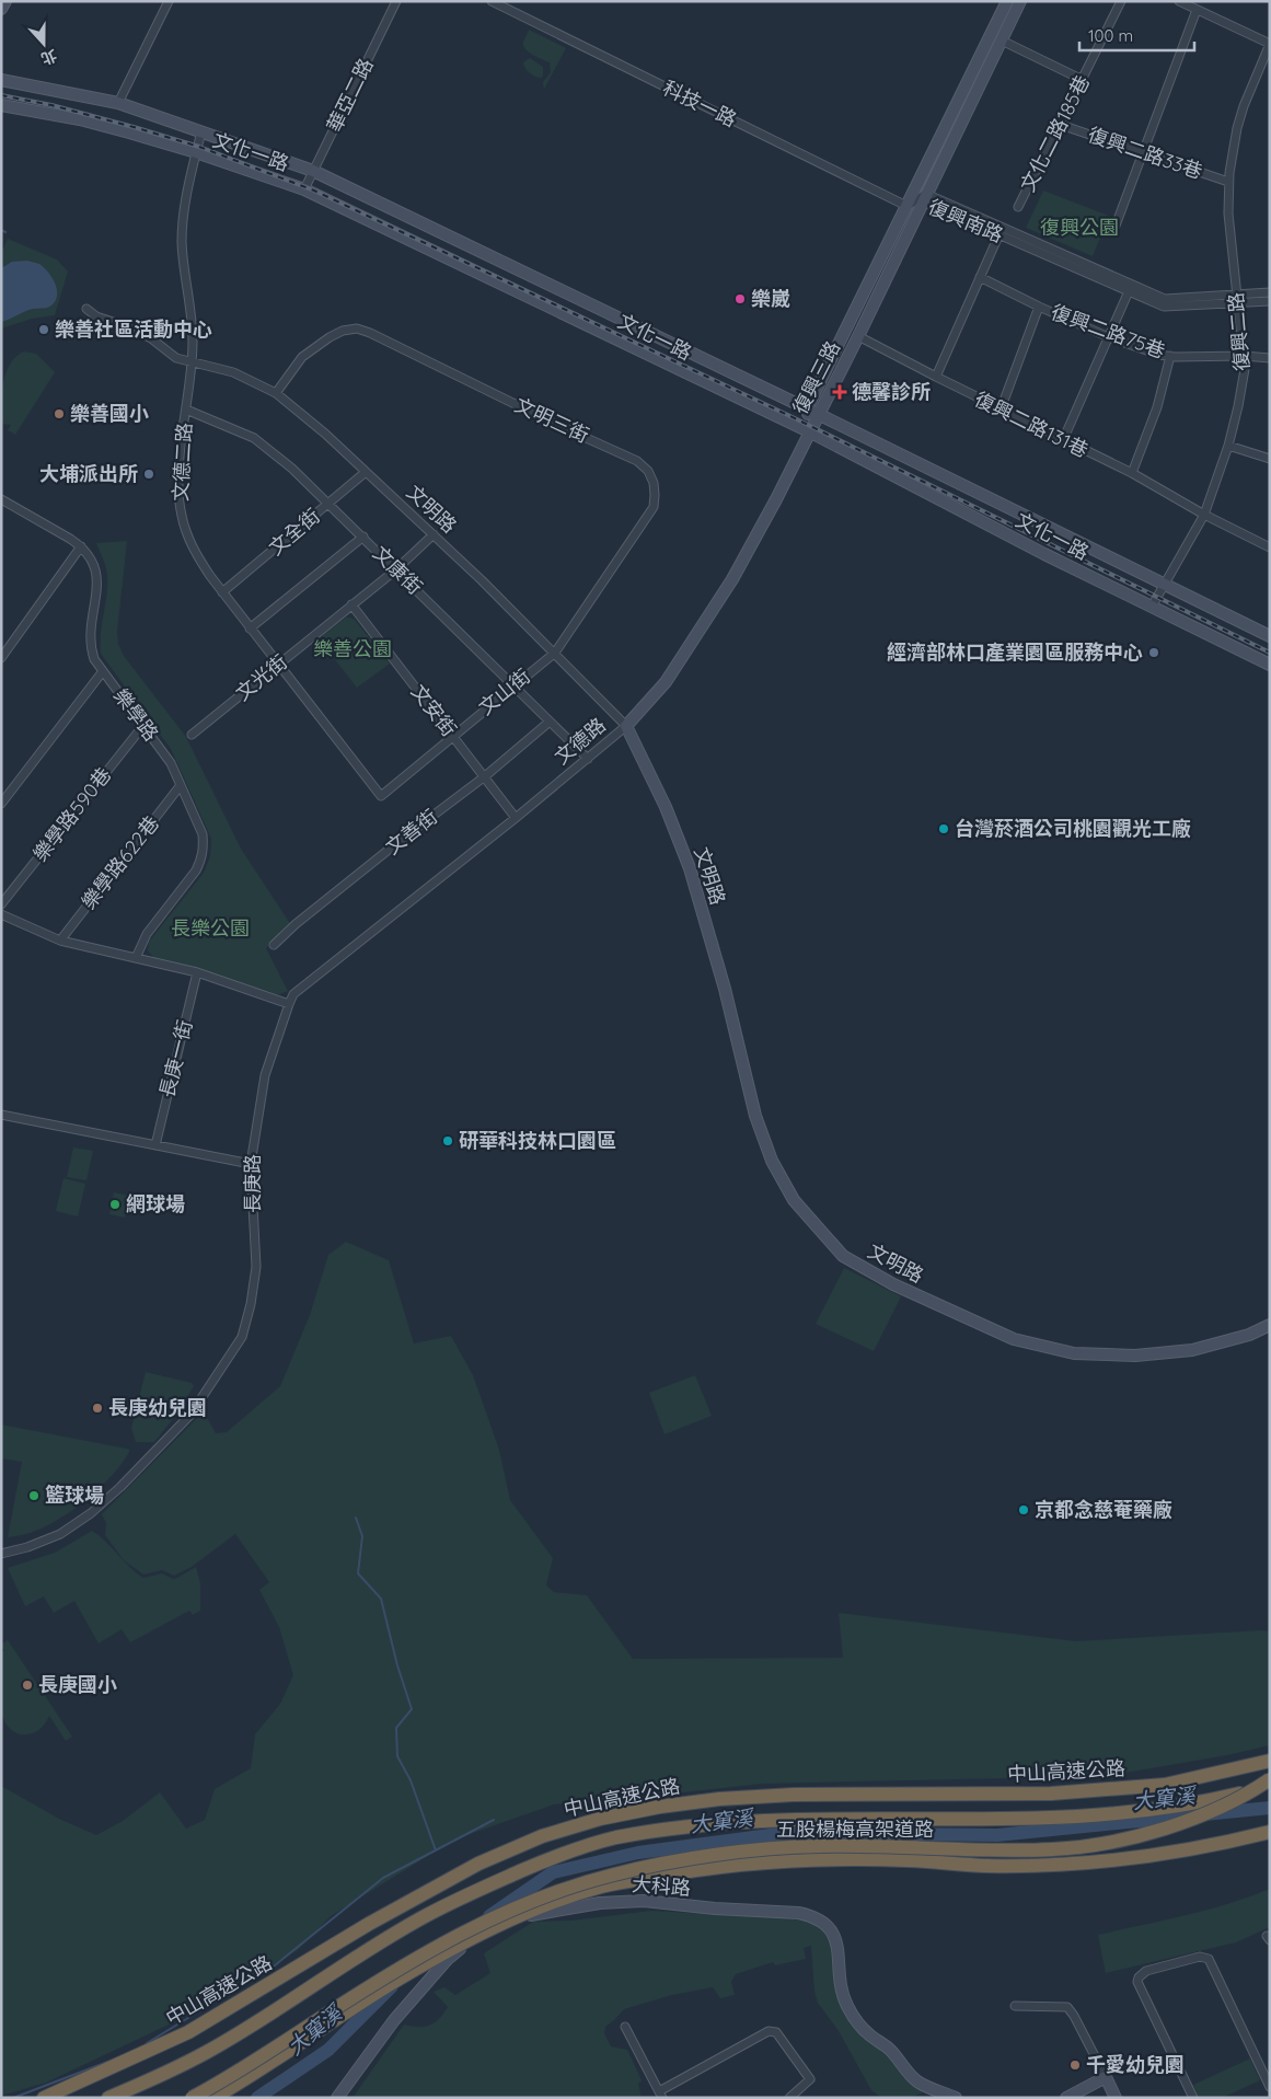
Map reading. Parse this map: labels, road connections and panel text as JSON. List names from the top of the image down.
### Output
{
  "streets": {
    "highway": ["中山高速公路", "五股楊梅高架道路"],
    "street": [
      "華亞二路",
      "科技一路",
      "文化二路185巷",
      "文化一路",
      "復興二路33巷",
      "復興南路",
      "復興二路75巷",
      "復興二路",
      "復興三路",
      "文明三街",
      "復興二路131巷",
      "文德二路",
      "文明路",
      "文全街",
      "文康街",
      "文光街",
      "文山街",
      "文安街",
      "樂學路",
      "文德路",
      "樂學路590巷",
      "文善街",
      "樂學路622巷",
      "長庚一街",
      "長庚路",
      "大科路"
    ]
  },
  "crossings": [
    ["華亞二路", "文化一路"],
    ["科技一路", "復興南路"],
    ["科技一路", "復興三路"],
    ["文化二路185巷", "復興二路33巷"],
    ["文化一路", "復興二路"],
    ["文化一路", "復興三路"],
    ["文化一路", "文德二路"],
    ["文化一路", "文德路"],
    ["復興二路33巷", "復興二路"],
    ["復興南路", "復興二路"],
    ["復興南路", "復興三路"],
    ["復興二路75巷", "復興二路"],
    ["復興二路", "復興二路131巷"],
    ["復興三路", "復興二路131巷"],
    ["復興三路", "文德路"],
    ["文明三街", "文明路"],
    ["文明三街", "文山街"],
    ["文德二路", "文明路"],
    ["文德二路", "文全街"],
    ["文德二路", "文康街"],
    ["文德二路", "文光街"],
    ["文德二路", "文山街"],
    ["文明路", "文全街"],
    ["文明路", "文光街"],
    ["文明路", "文山街"],
    ["文明路", "文德路"],
    ["文全街", "文康街"],
    ["文康街", "文光街"],
    ["文康街", "文山街"],
    ["文康街", "文德路"],
    ["文康街", "文善街"],
    ["文光街", "文安街"],
    ["文山街", "文安街"],
    ["文安街", "文德路"],
    ["文安街", "文善街"],
    ["樂學路", "樂學路590巷"],
    ["樂學路", "樂學路622巷"],
    ["文德路", "長庚路"]
  ],
  "water": ["大窠溪"],
  "parks": ["復興公園", "樂善公園", "長樂公園"],
  "places": {
    "other": [
      "樂崴",
      "樂善社區活動中心",
      "樂善國小",
      "大埔派出所",
      "經濟部林口產業園區服務中心",
      "台灣菸酒公司桃園觀光工廠",
      "研華科技林口園區",
      "網球場",
      "長庚幼兒園",
      "籃球場",
      "京都念慈菴藥廠",
      "長庚國小",
      "千愛幼兒園"
    ],
    "health": ["德馨診所"]
  },
  "scale_bar": "100 m",
  "north": "bottom"
}
